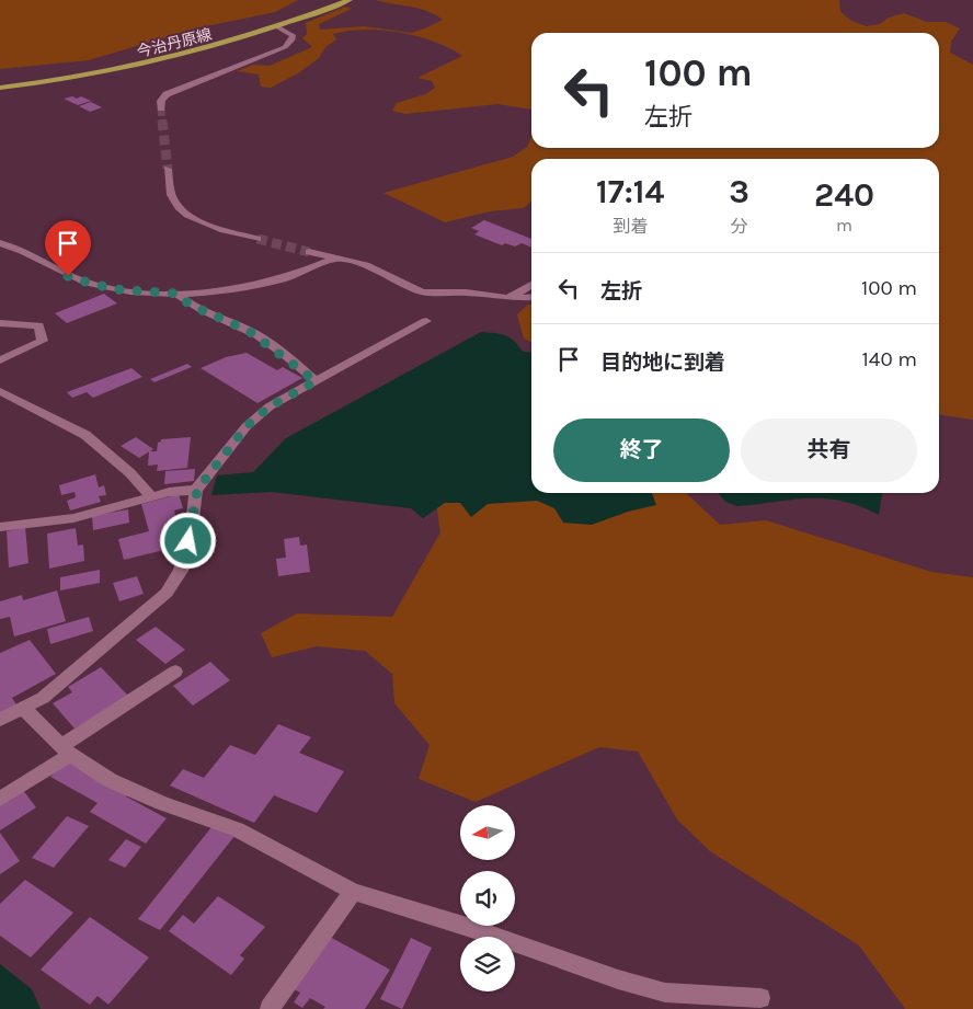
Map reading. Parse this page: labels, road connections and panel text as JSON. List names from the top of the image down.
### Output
{
  "streets": {
    "main road": ["今治丹原線"]
  },
  "north": "left",
  "page": {
    "turn": ["100 m", "左折"],
    "eta": [
      "17:14",
      "到着",
      "3",
      "分",
      "240",
      "m"
    ],
    "list": [
      {
        "name": "左折",
        "value": "100 m"
      },
      {
        "name": "目的地に到着",
        "value": "140 m"
      }
    ],
    "buttons": ["終了", "共有"]
  }
}
